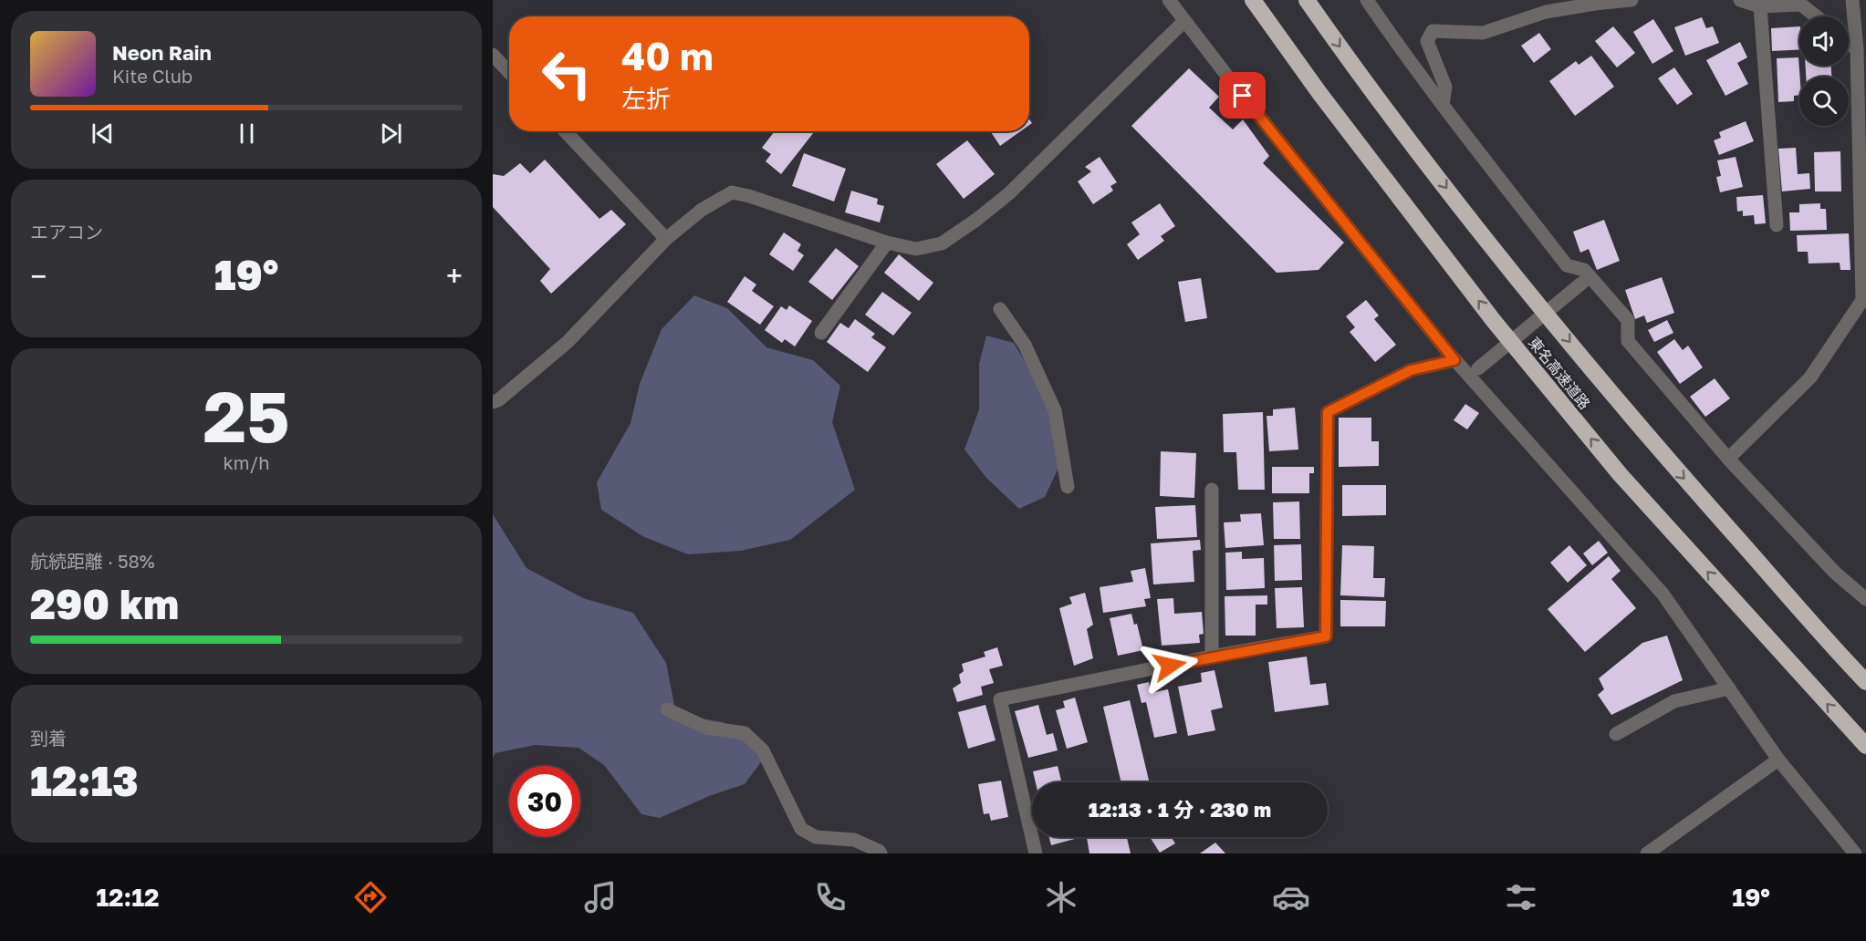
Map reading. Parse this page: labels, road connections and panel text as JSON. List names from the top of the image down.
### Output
{
  "streets": {
    "highway": ["東名高速道路"]
  },
  "page": {
    "turn": ["40 m", "左折"],
    "song": ["Neon Rain", "Kite Club"],
    "tile": [
      "エアコン",
      ["25", "km/h"],
      ["航続距離 · 58%", "290 km"],
      ["到着", "12:13"]
    ],
    "heat": ["−", "19°", "+"],
    "limit": "30",
    "trip": "12:13 · 1 分 · 230 m",
    "tabs": ["12:12", "19°"]
  }
}
